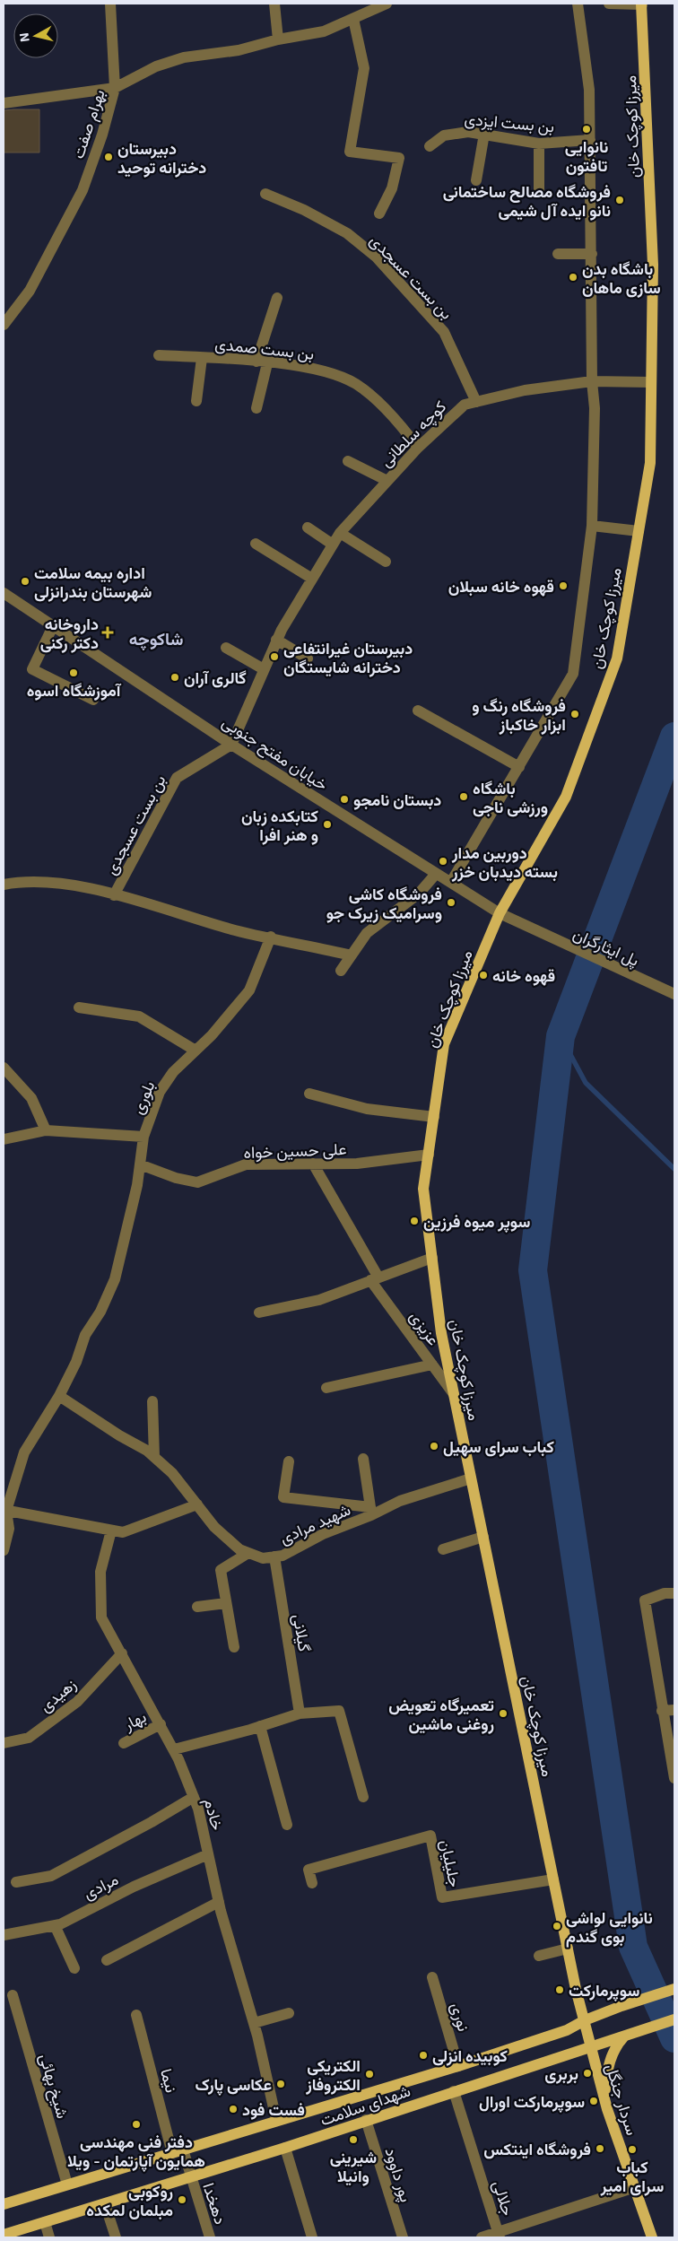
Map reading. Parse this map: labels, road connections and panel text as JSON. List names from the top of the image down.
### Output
{
  "streets": {
    "main road": ["میرزا کوچک خان", "سردار جنگل", "شهدای سلامت"],
    "street": [
      "بن بست ایزدی",
      "بهرام صفت",
      "بن بست عسجدی",
      "بن بست صمدی",
      "کوچه سلطانی",
      "خیابان مفتح جنوبی",
      "پل ایثارگران",
      "بلوری",
      "علی حسین خواه",
      "عزیزی",
      "شهید مرادی",
      "گیلانی",
      "زهیدی",
      "بهار",
      "خادم",
      "جلیلیان",
      "مرادی",
      "نوری",
      "نیما",
      "شیخ بهائی",
      "پور داوود",
      "جلالی",
      "دهخدا"
    ]
  },
  "crossings": [
    ["میرزا کوچک خان", "کوچه سلطانی"],
    ["میرزا کوچک خان", "خیابان مفتح جنوبی"],
    ["میرزا کوچک خان", "علی حسین خواه"],
    ["میرزا کوچک خان", "عزیزی"],
    ["میرزا کوچک خان", "شهید مرادی"],
    ["میرزا کوچک خان", "جلیلیان"],
    ["میرزا کوچک خان", "سردار جنگل"],
    ["میرزا کوچک خان", "شهدای سلامت"],
    ["بن بست عسجدی", "کوچه سلطانی"],
    ["بن بست عسجدی", "خیابان مفتح جنوبی"],
    ["بن بست صمدی", "کوچه سلطانی"],
    ["کوچه سلطانی", "خیابان مفتح جنوبی"],
    ["خیابان مفتح جنوبی", "پل ایثارگران"],
    ["علی حسین خواه", "عزیزی"],
    ["شهید مرادی", "گیلانی"],
    ["زهیدی", "خادم"],
    ["بهار", "خادم"],
    ["خادم", "مرادی"],
    ["خادم", "شهدای سلامت"],
    ["نوری", "شهدای سلامت"],
    ["نیما", "شهدای سلامت"],
    ["نیما", "دهخدا"],
    ["شیخ بهائی", "شهدای سلامت"],
    ["سردار جنگل", "شهدای سلامت"],
    ["شهدای سلامت", "پور داوود"],
    ["شهدای سلامت", "جلالی"],
    ["شهدای سلامت", "دهخدا"]
  ],
  "districts": ["شاکوچه"],
  "places": {
    "other": [
      "نانوایی تافتون",
      "دبیرستان دخترانه توحید",
      "فروشگاه مصالح ساختمانی نانو ایده آل شیمی",
      "باشگاه بدن سازی ماهان",
      "اداره بیمه سلامت شهرستان بندرانزلی",
      "قهوه خانه سبلان",
      "دبیرستان غیرانتفاعی دخترانه شایستگان",
      "آموزشگاه اسوه",
      "گالری آران",
      "فروشگاه رنگ و ابزار خاکباز",
      "باشگاه ورزشی ناجی",
      "دبستان نامجو",
      "کتابکده زبان و هنر افرا",
      "دوربین مدار بسته دیدبان خزر",
      "فروشگاه کاشی وسرامیک زیرک جو",
      "قهوه خانه",
      "سوپر میوه فرزین",
      "کباب سرای سهیل",
      "تعمیرگاه تعویض روغنی ماشین",
      "نانوایی لواشی بوی گندم",
      "سوپرمارکت",
      "کوبیده انزلی",
      "بربری",
      "الکتریکی الکتروفاز",
      "عکاسی پارک",
      "سوپرمارکت اورال",
      "فست فود",
      "دفتر فنی مهندسی همایون آپارتمان - ویلا",
      "شیرینی وانیلا",
      "فروشگاه اینتکس",
      "کباب سرای امیر",
      "روکوبی مبلمان لمکده"
    ],
    "health": ["داروخانه دکتر رکنی"]
  },
  "north": "left"
}
